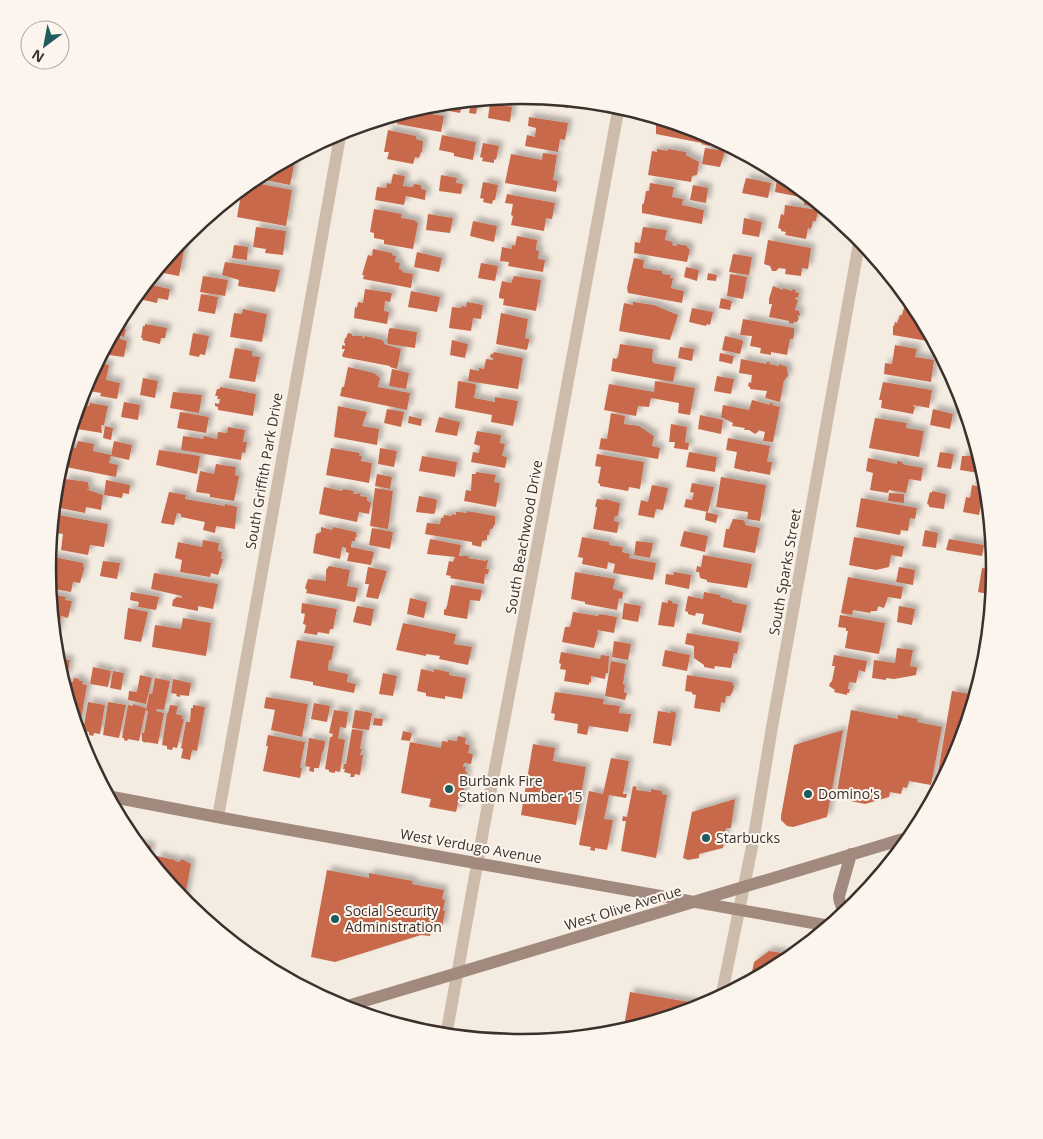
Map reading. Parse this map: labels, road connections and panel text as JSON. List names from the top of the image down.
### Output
{
  "streets": {
    "main road": ["West Verdugo Avenue", "West Olive Avenue"],
    "street": ["South Griffith Park Drive", "South Beachwood Drive", "South Sparks Street"]
  },
  "crossings": [
    ["South Griffith Park Drive", "West Verdugo Avenue"],
    ["South Beachwood Drive", "West Verdugo Avenue"],
    ["South Beachwood Drive", "West Olive Avenue"],
    ["South Sparks Street", "West Verdugo Avenue"],
    ["South Sparks Street", "West Olive Avenue"],
    ["West Verdugo Avenue", "West Olive Avenue"]
  ],
  "places": [
    "Burbank Fire Station Number 15",
    "Domino's",
    "Starbucks",
    "Social Security Administration"
  ],
  "north": "bottom left"
}
